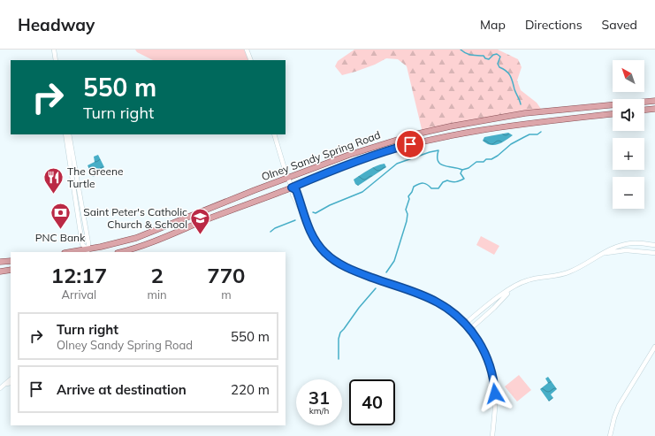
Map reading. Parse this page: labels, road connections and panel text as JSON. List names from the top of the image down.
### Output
{
  "streets": {
    "main road": ["Olney Sandy Spring Road"]
  },
  "places": {
    "restaurant": ["The Greene Turtle"],
    "bank": ["PNC Bank"],
    "school or university": ["Saint Peter's Catholic Church & School"]
  },
  "north": "top left",
  "page": {
    "header": "Headway",
    "nav": ["Map", "Directions", "Saved"],
    "map_buttons": ["+", "−"],
    "turn": ["550 m", "Turn right"],
    "eta": [
      "12:17",
      "Arrival",
      "2",
      "min",
      "770",
      "m"
    ],
    "list": [
      {
        "name": "Turn right",
        "note": "Olney Sandy Spring Road",
        "value": "550 m"
      },
      {
        "name": "Arrive at destination",
        "value": "220 m"
      }
    ],
    "speed": "31 km/h",
    "limit": "40"
  }
}
